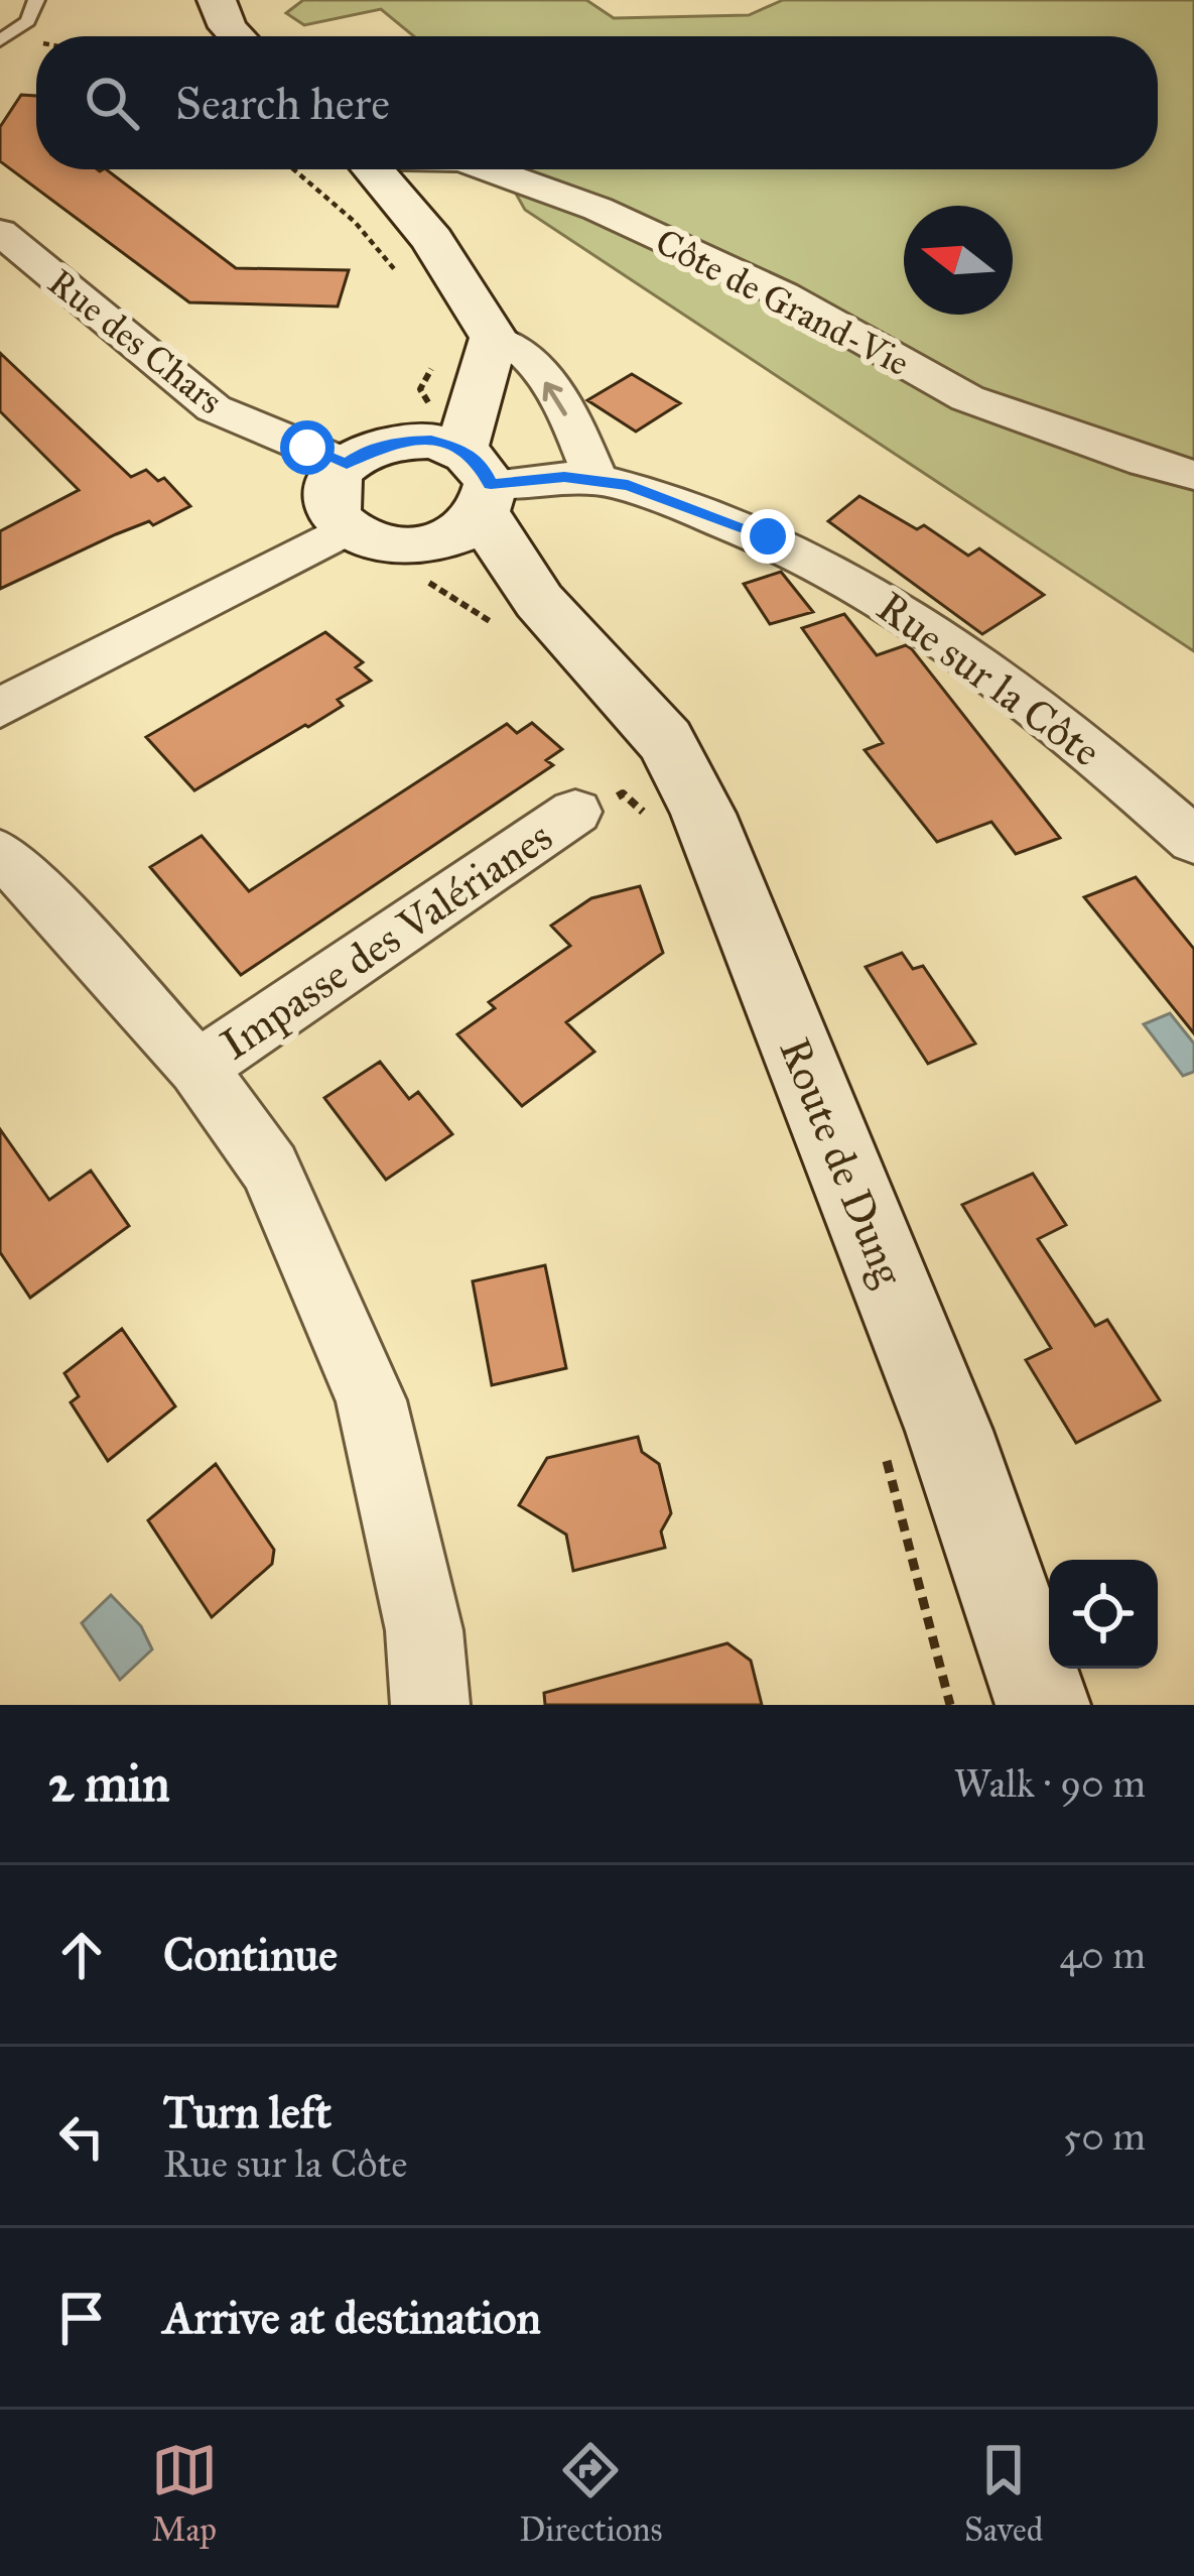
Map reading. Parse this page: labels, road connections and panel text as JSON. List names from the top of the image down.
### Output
{
  "streets": {
    "street": [
      "Côte de Grand-Vie",
      "Rue des Chars",
      "Rue sur la Côte",
      "Impasse des Valérianes",
      "Route de Dung"
    ]
  },
  "crossings": [
    ["Rue des Chars", "Rue sur la Côte"],
    ["Rue des Chars", "Route de Dung"],
    ["Rue sur la Côte", "Route de Dung"]
  ],
  "north": "left",
  "page": {
    "search": "Search here",
    "heading": ["2 min", "Walk · 90 m"],
    "list": [
      ["Continue", "40 m"],
      ["Turn left", "Rue sur la Côte", "50 m"],
      "Arrive at destination"
    ],
    "nav": ["Map", "Directions", "Saved"]
  }
}
